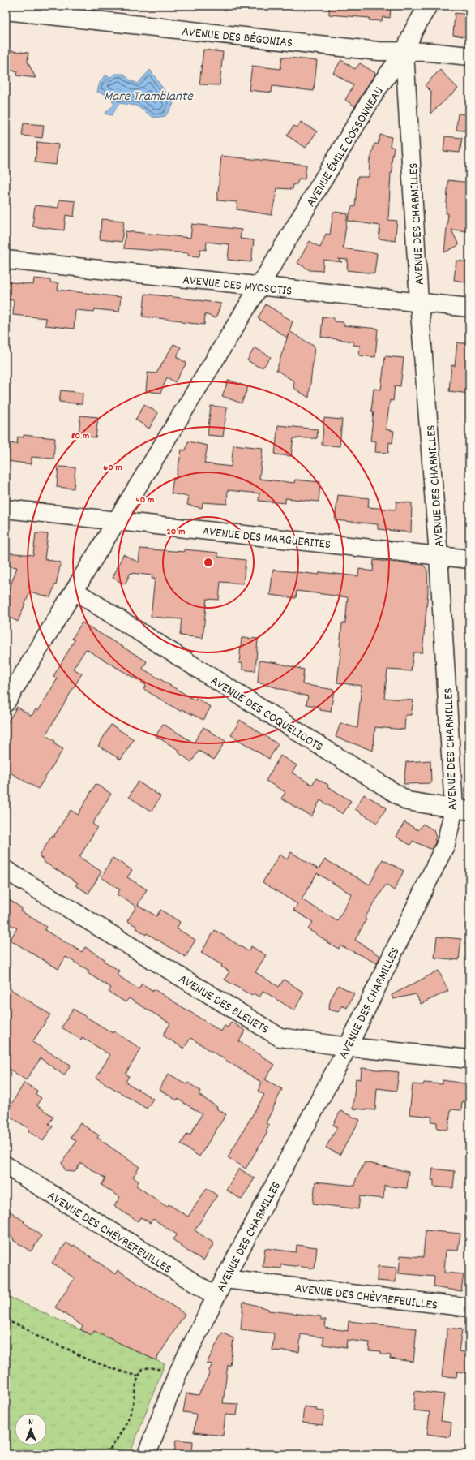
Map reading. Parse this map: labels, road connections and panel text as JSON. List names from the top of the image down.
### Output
{
  "streets": {
    "street": [
      "AVENUE DES BÉGONIAS",
      "AVENUE ÉMILE COSSONNEAU",
      "AVENUE DES CHARMILLES",
      "AVENUE DES MYOSOTIS",
      "AVENUE DES MARGUERITES",
      "AVENUE DES COQUELICOTS",
      "AVENUE DES BLEUETS",
      "AVENUE DES CHÈVREFEUILLES"
    ]
  },
  "crossings": [
    ["AVENUE DES BÉGONIAS", "AVENUE ÉMILE COSSONNEAU"],
    ["AVENUE DES BÉGONIAS", "AVENUE DES CHARMILLES"],
    ["AVENUE ÉMILE COSSONNEAU", "AVENUE DES CHARMILLES"],
    ["AVENUE ÉMILE COSSONNEAU", "AVENUE DES MYOSOTIS"],
    ["AVENUE ÉMILE COSSONNEAU", "AVENUE DES MARGUERITES"],
    ["AVENUE ÉMILE COSSONNEAU", "AVENUE DES COQUELICOTS"],
    ["AVENUE DES CHARMILLES", "AVENUE DES MYOSOTIS"],
    ["AVENUE DES CHARMILLES", "AVENUE DES MARGUERITES"],
    ["AVENUE DES CHARMILLES", "AVENUE DES COQUELICOTS"],
    ["AVENUE DES CHARMILLES", "AVENUE DES BLEUETS"],
    ["AVENUE DES CHARMILLES", "AVENUE DES CHÈVREFEUILLES"]
  ],
  "water": ["Mare Tramblante"],
  "north": "top",
  "rings": [
    "80 m",
    "60 m",
    "40 m",
    "20 m"
  ]
}
